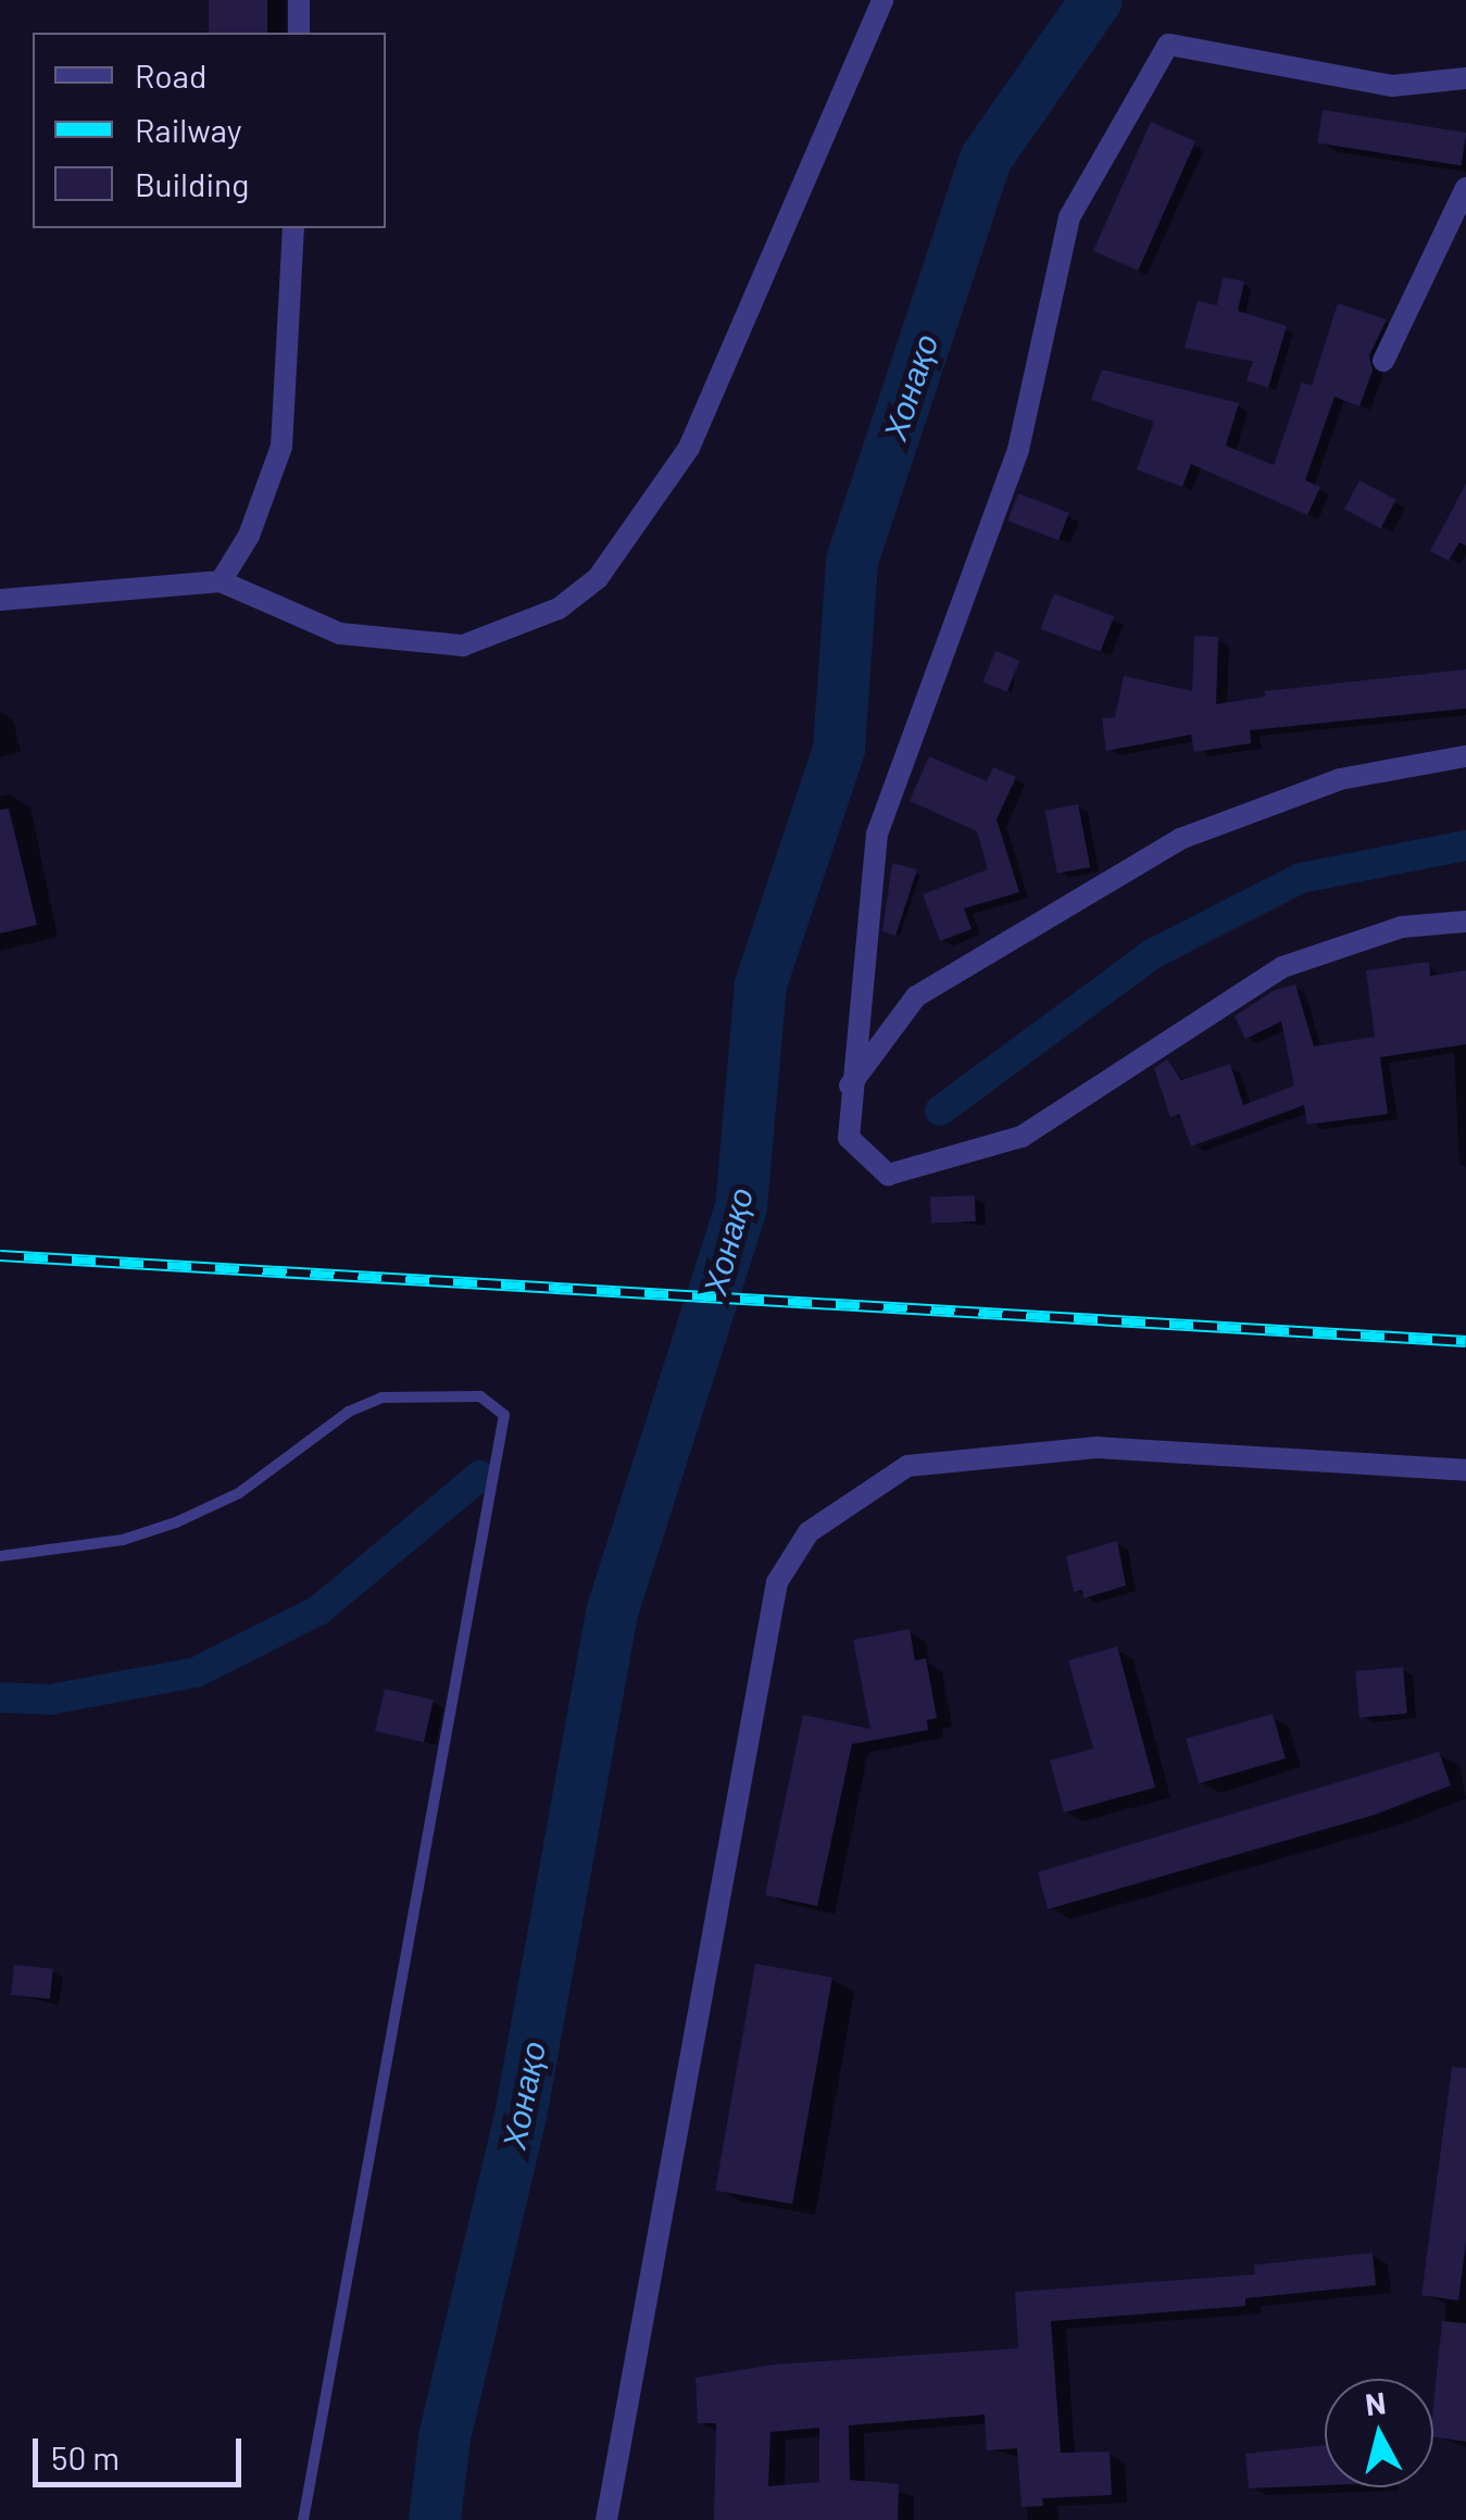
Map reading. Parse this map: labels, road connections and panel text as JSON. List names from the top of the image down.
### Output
{
  "water": ["Хонақо"],
  "legend": ["Road", "Railway", "Building"],
  "scale_bar": "50 m",
  "north": "top"
}
